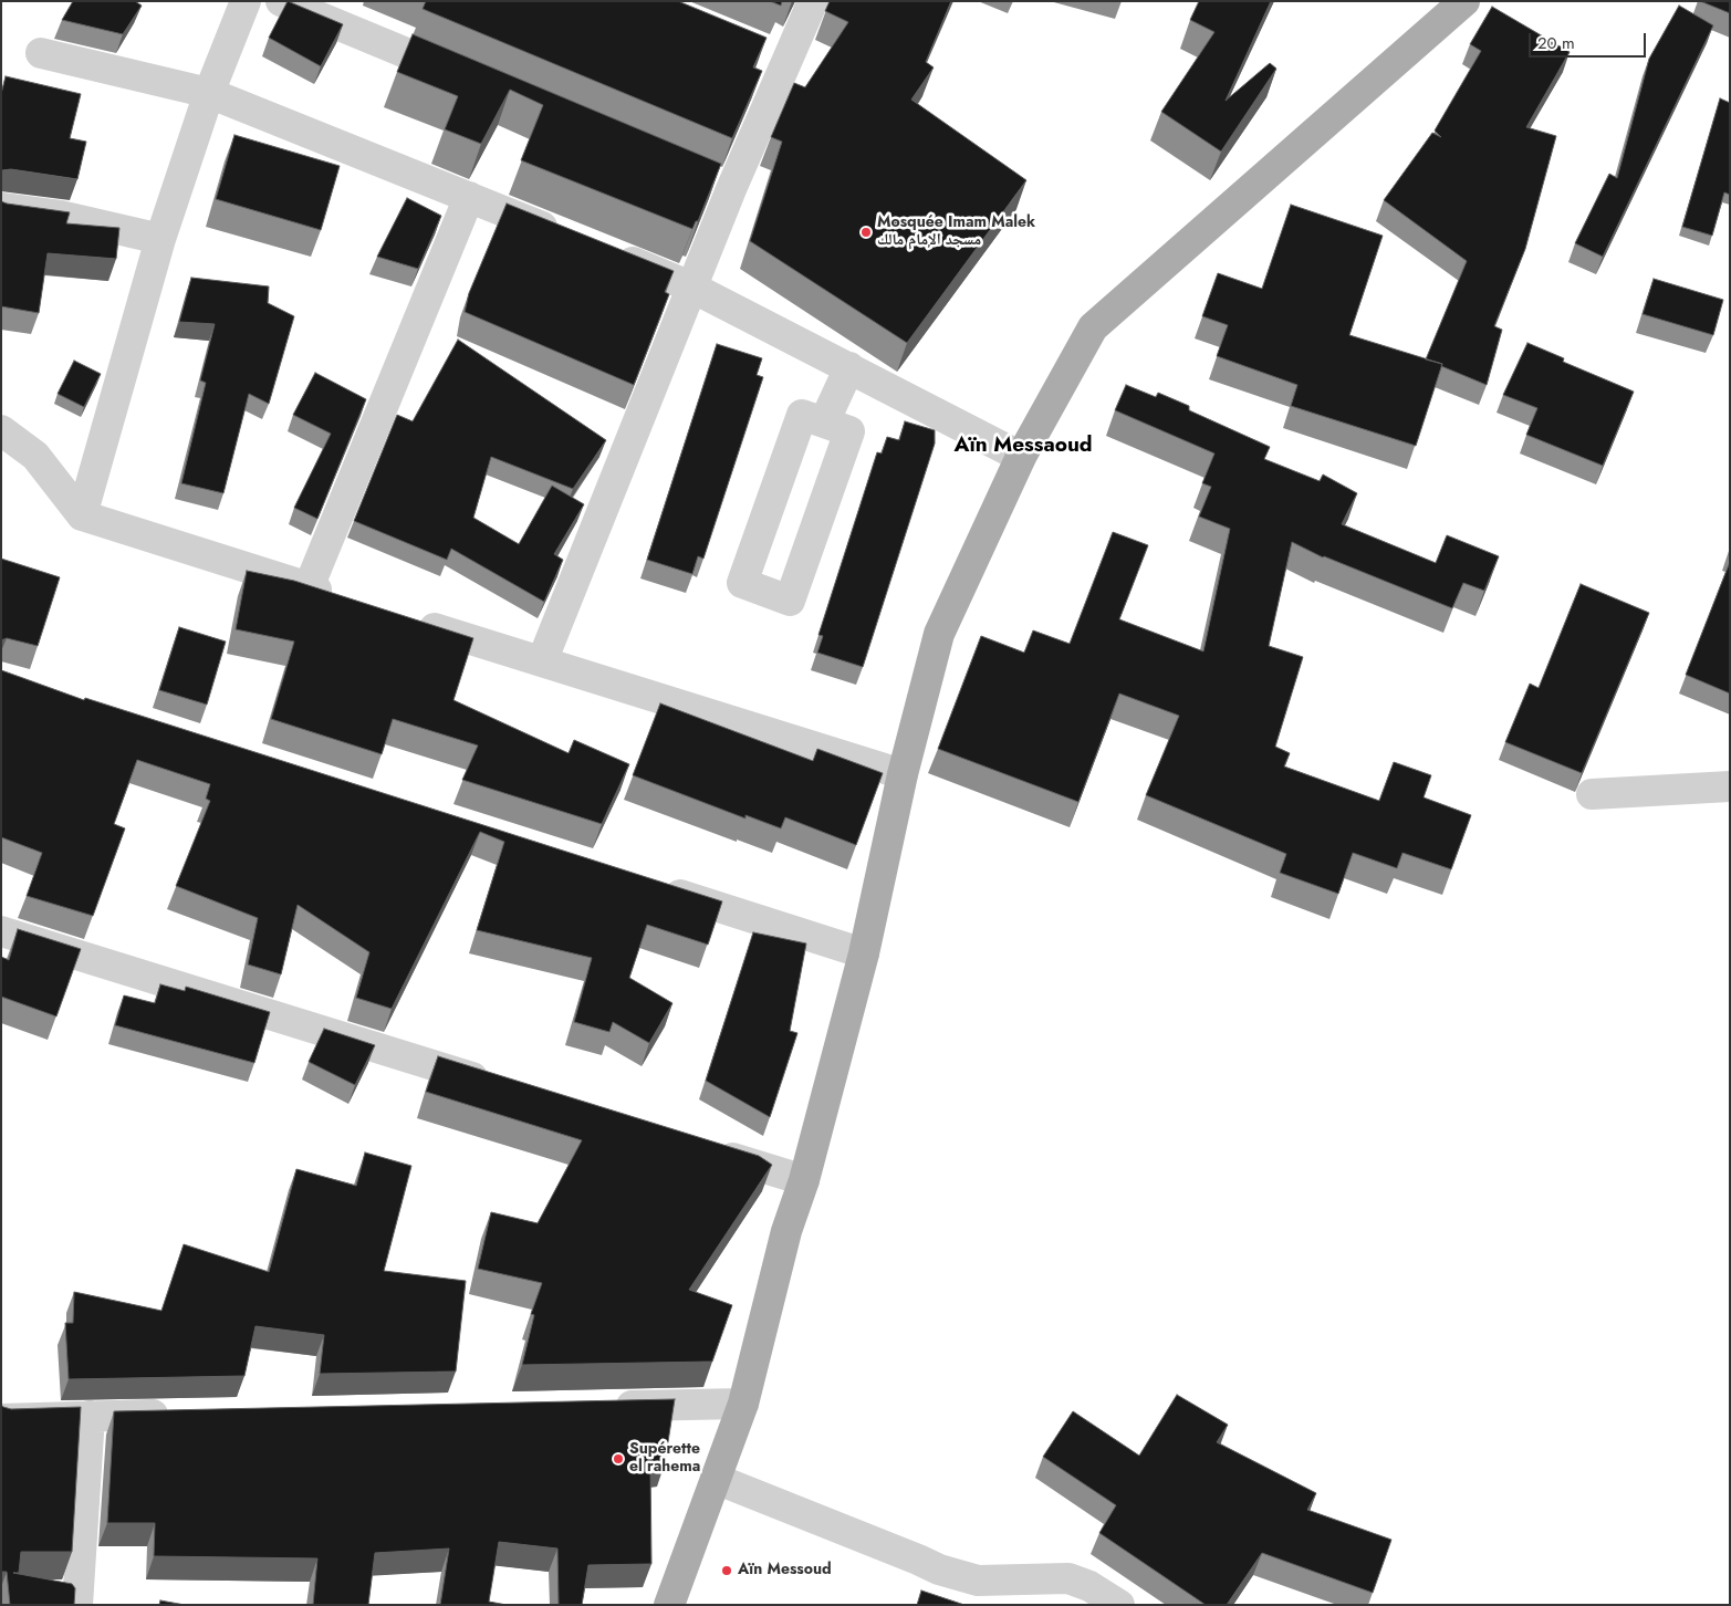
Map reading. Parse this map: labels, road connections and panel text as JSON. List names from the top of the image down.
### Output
{
  "districts": ["Aïn Messaoud"],
  "places": ["Mosquée Imam Malek مسجد الإمام مالك", "Supérette el rahema", "Aïn Messoud"],
  "scale_bar": "20 m"
}
